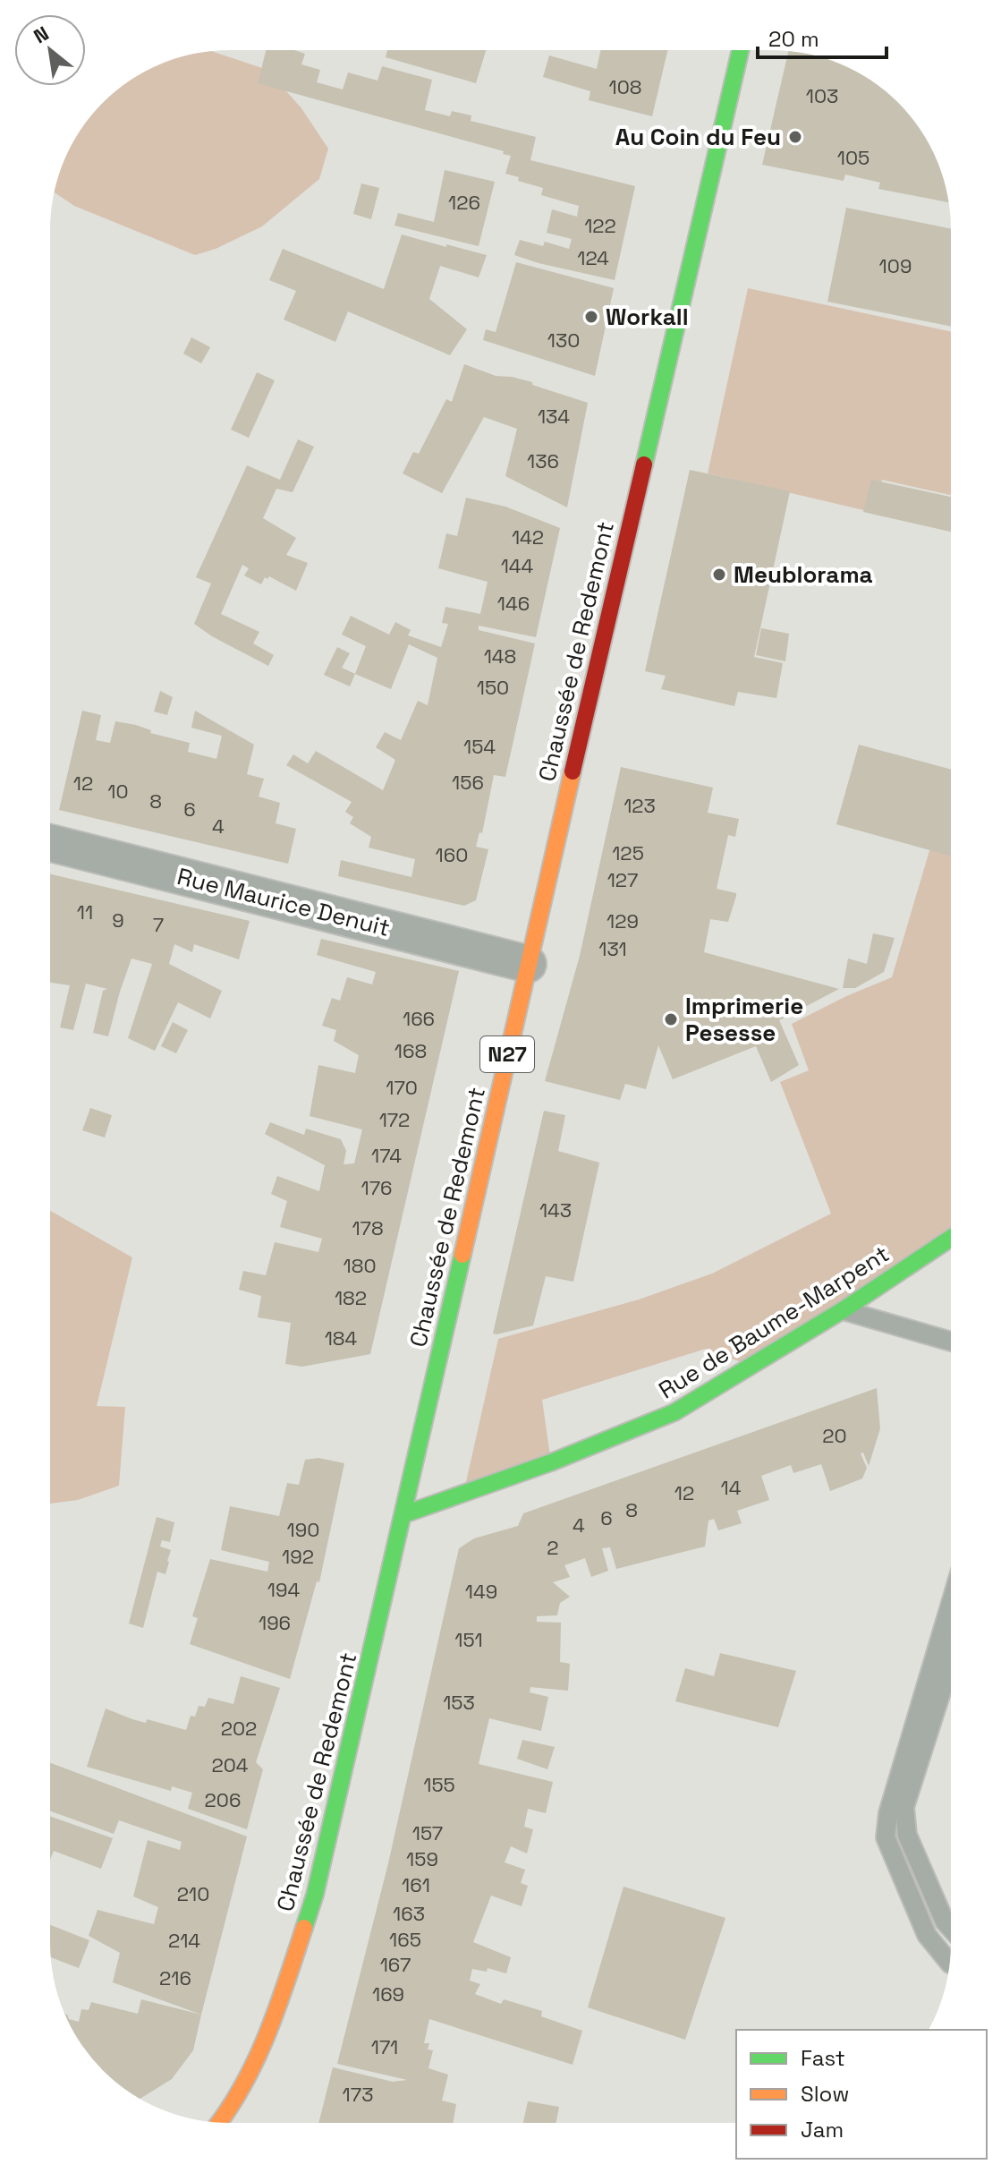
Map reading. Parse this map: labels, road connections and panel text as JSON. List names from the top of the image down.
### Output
{
  "streets": {
    "main road": ["Chaussée de Redemont", "N27", "Rue de Baume-Marpent"],
    "street": ["Rue Maurice Denuit"]
  },
  "crossings": [
    ["Chaussée de Redemont", "Rue Maurice Denuit"],
    ["Chaussée de Redemont", "Rue de Baume-Marpent"]
  ],
  "places": [
    "Au Coin du Feu",
    "Workall",
    "Meublorama",
    "Imprimerie Pesesse"
  ],
  "house_numbers": [
    "108",
    "103",
    "105",
    "126",
    "122",
    "124",
    "109",
    "130",
    "134",
    "136",
    "142",
    "144",
    "146",
    "148",
    "150",
    "154",
    "156",
    "12",
    "10",
    "8",
    "123",
    "6",
    "4",
    "125",
    "160",
    "127",
    "11",
    "9",
    "129",
    "7",
    "131",
    "166",
    "168",
    "170",
    "172",
    "174",
    "176",
    "143",
    "178",
    "180",
    "182",
    "184",
    "20",
    "14",
    "12",
    "8",
    "6",
    "4",
    "190",
    "2",
    "192",
    "194",
    "149",
    "196",
    "151",
    "153",
    "202",
    "204",
    "155",
    "206",
    "157",
    "159",
    "161",
    "210",
    "163",
    "165",
    "214",
    "167",
    "216",
    "169",
    "171",
    "173"
  ],
  "legend": ["Fast", "Slow", "Jam"],
  "scale_bar": "20 m",
  "north": "top left"
}
